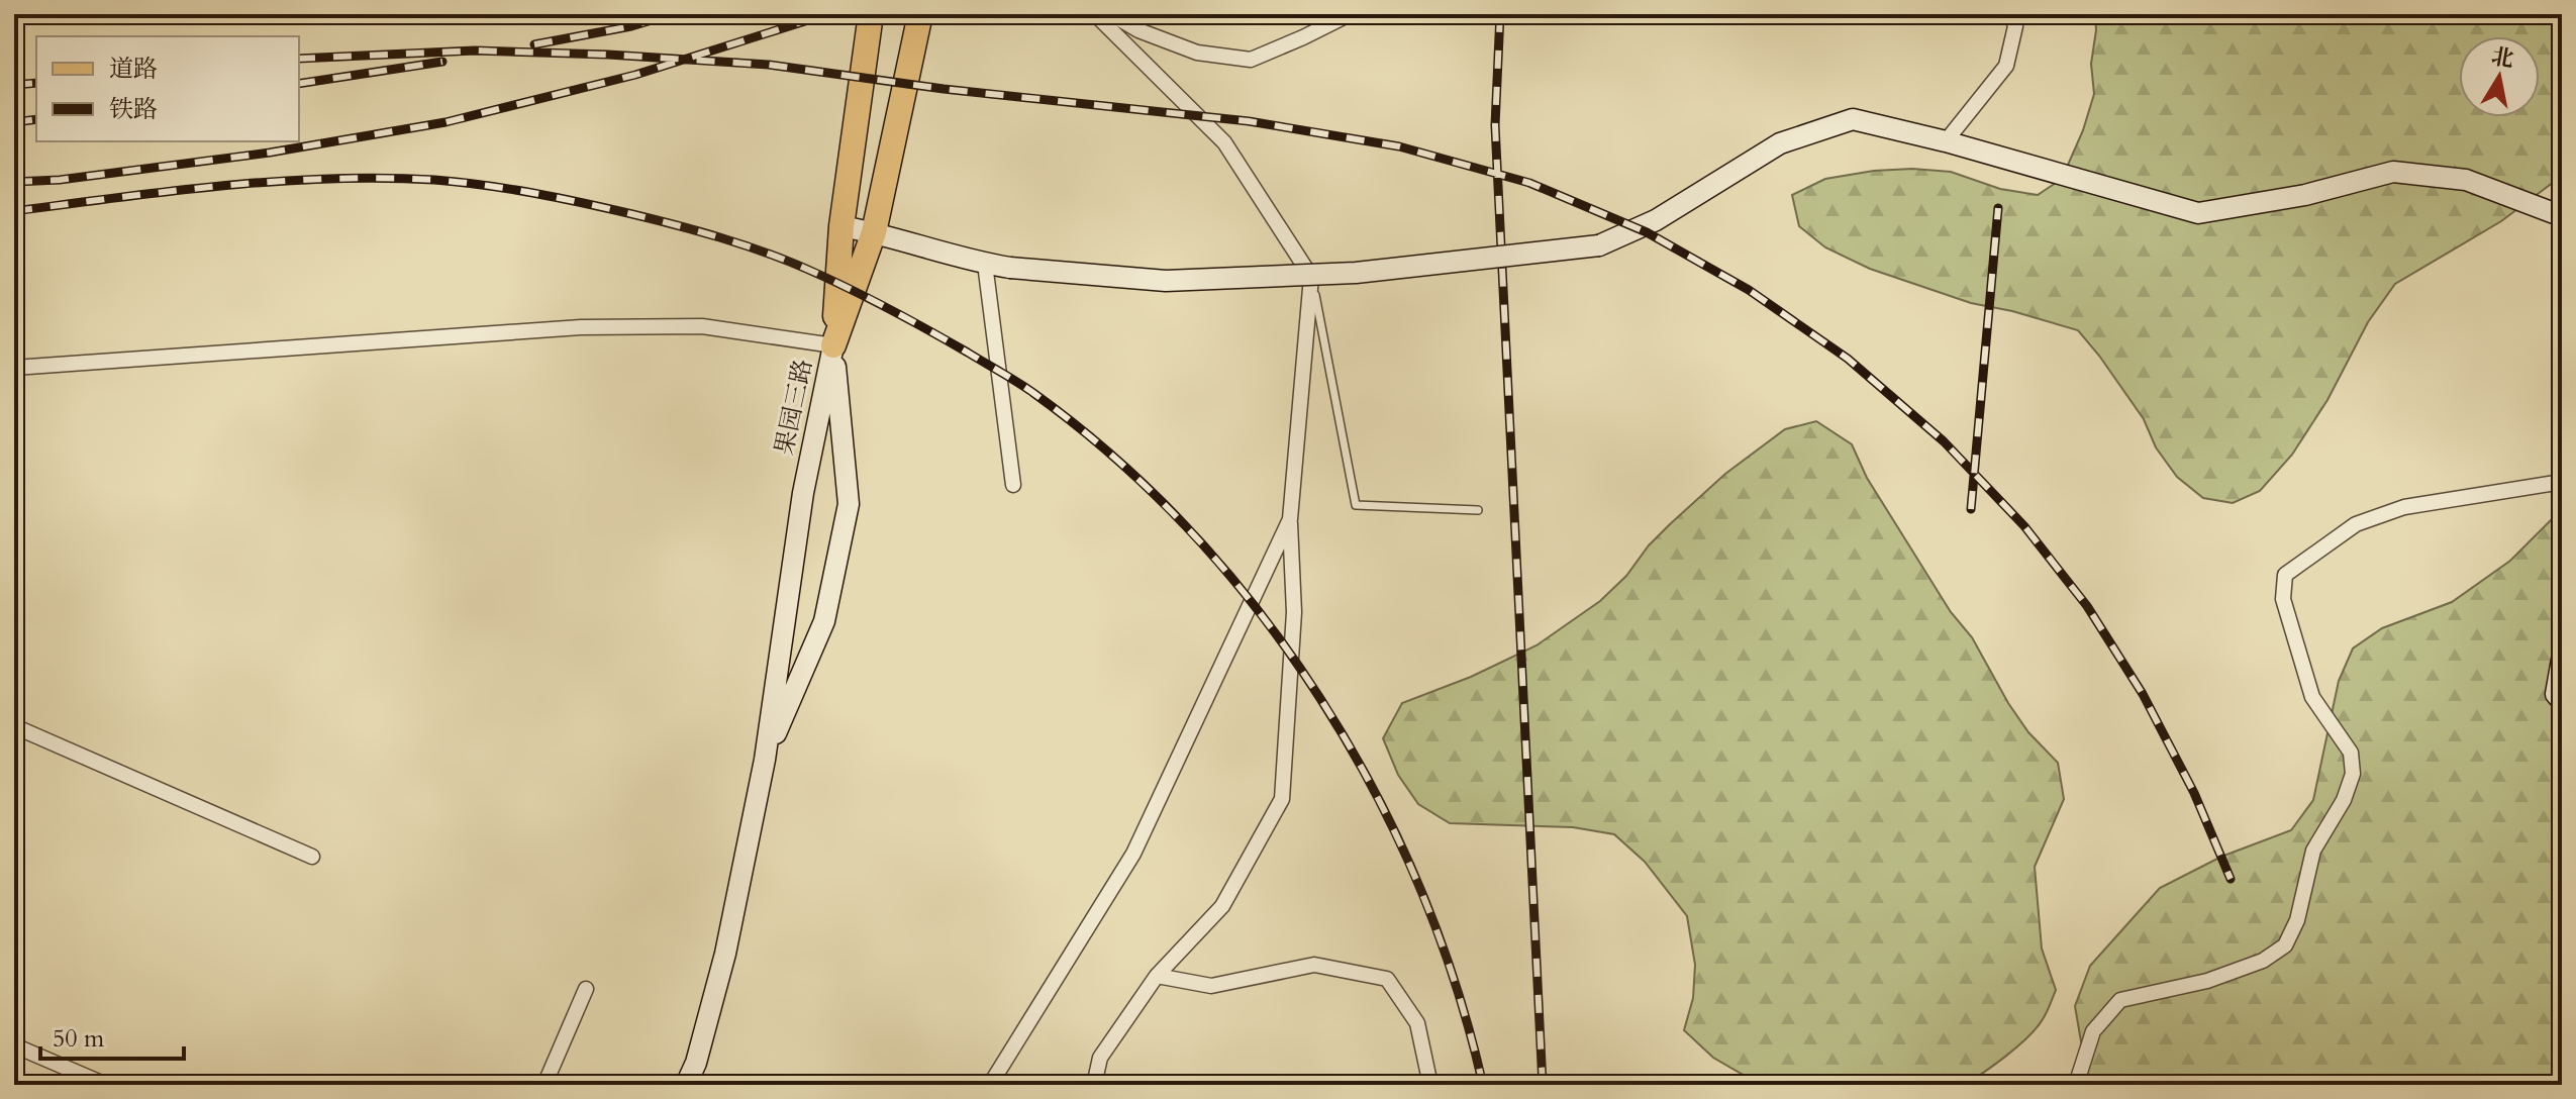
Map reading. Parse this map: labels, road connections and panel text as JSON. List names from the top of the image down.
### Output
{
  "streets": {
    "street": ["果园三路"]
  },
  "legend": ["道路", "铁路"],
  "scale_bar": "50 m",
  "north": "top"
}
